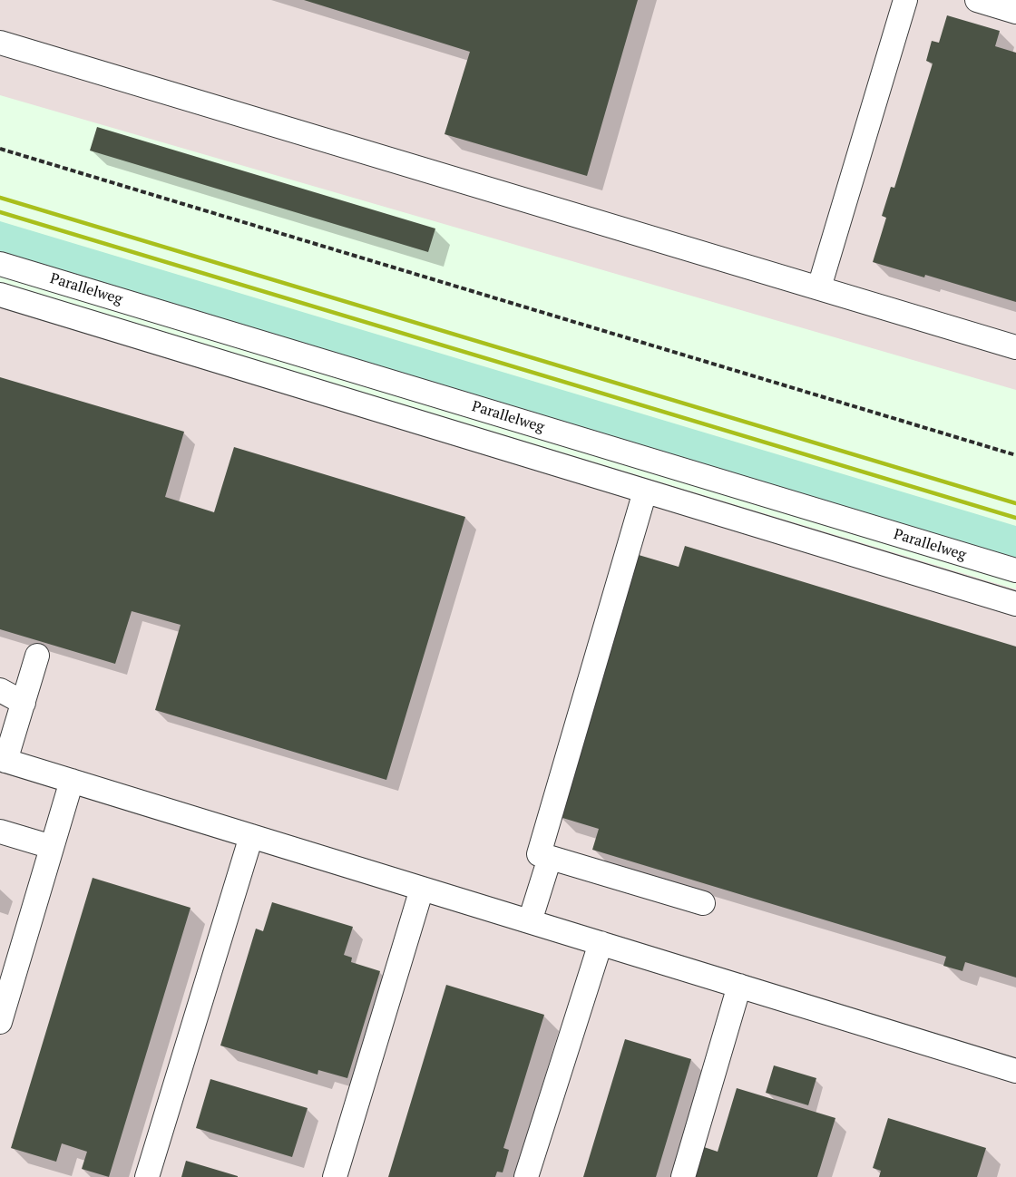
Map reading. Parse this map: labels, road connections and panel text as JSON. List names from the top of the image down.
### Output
{
  "streets": {
    "street": ["Parallelweg"]
  }
}
